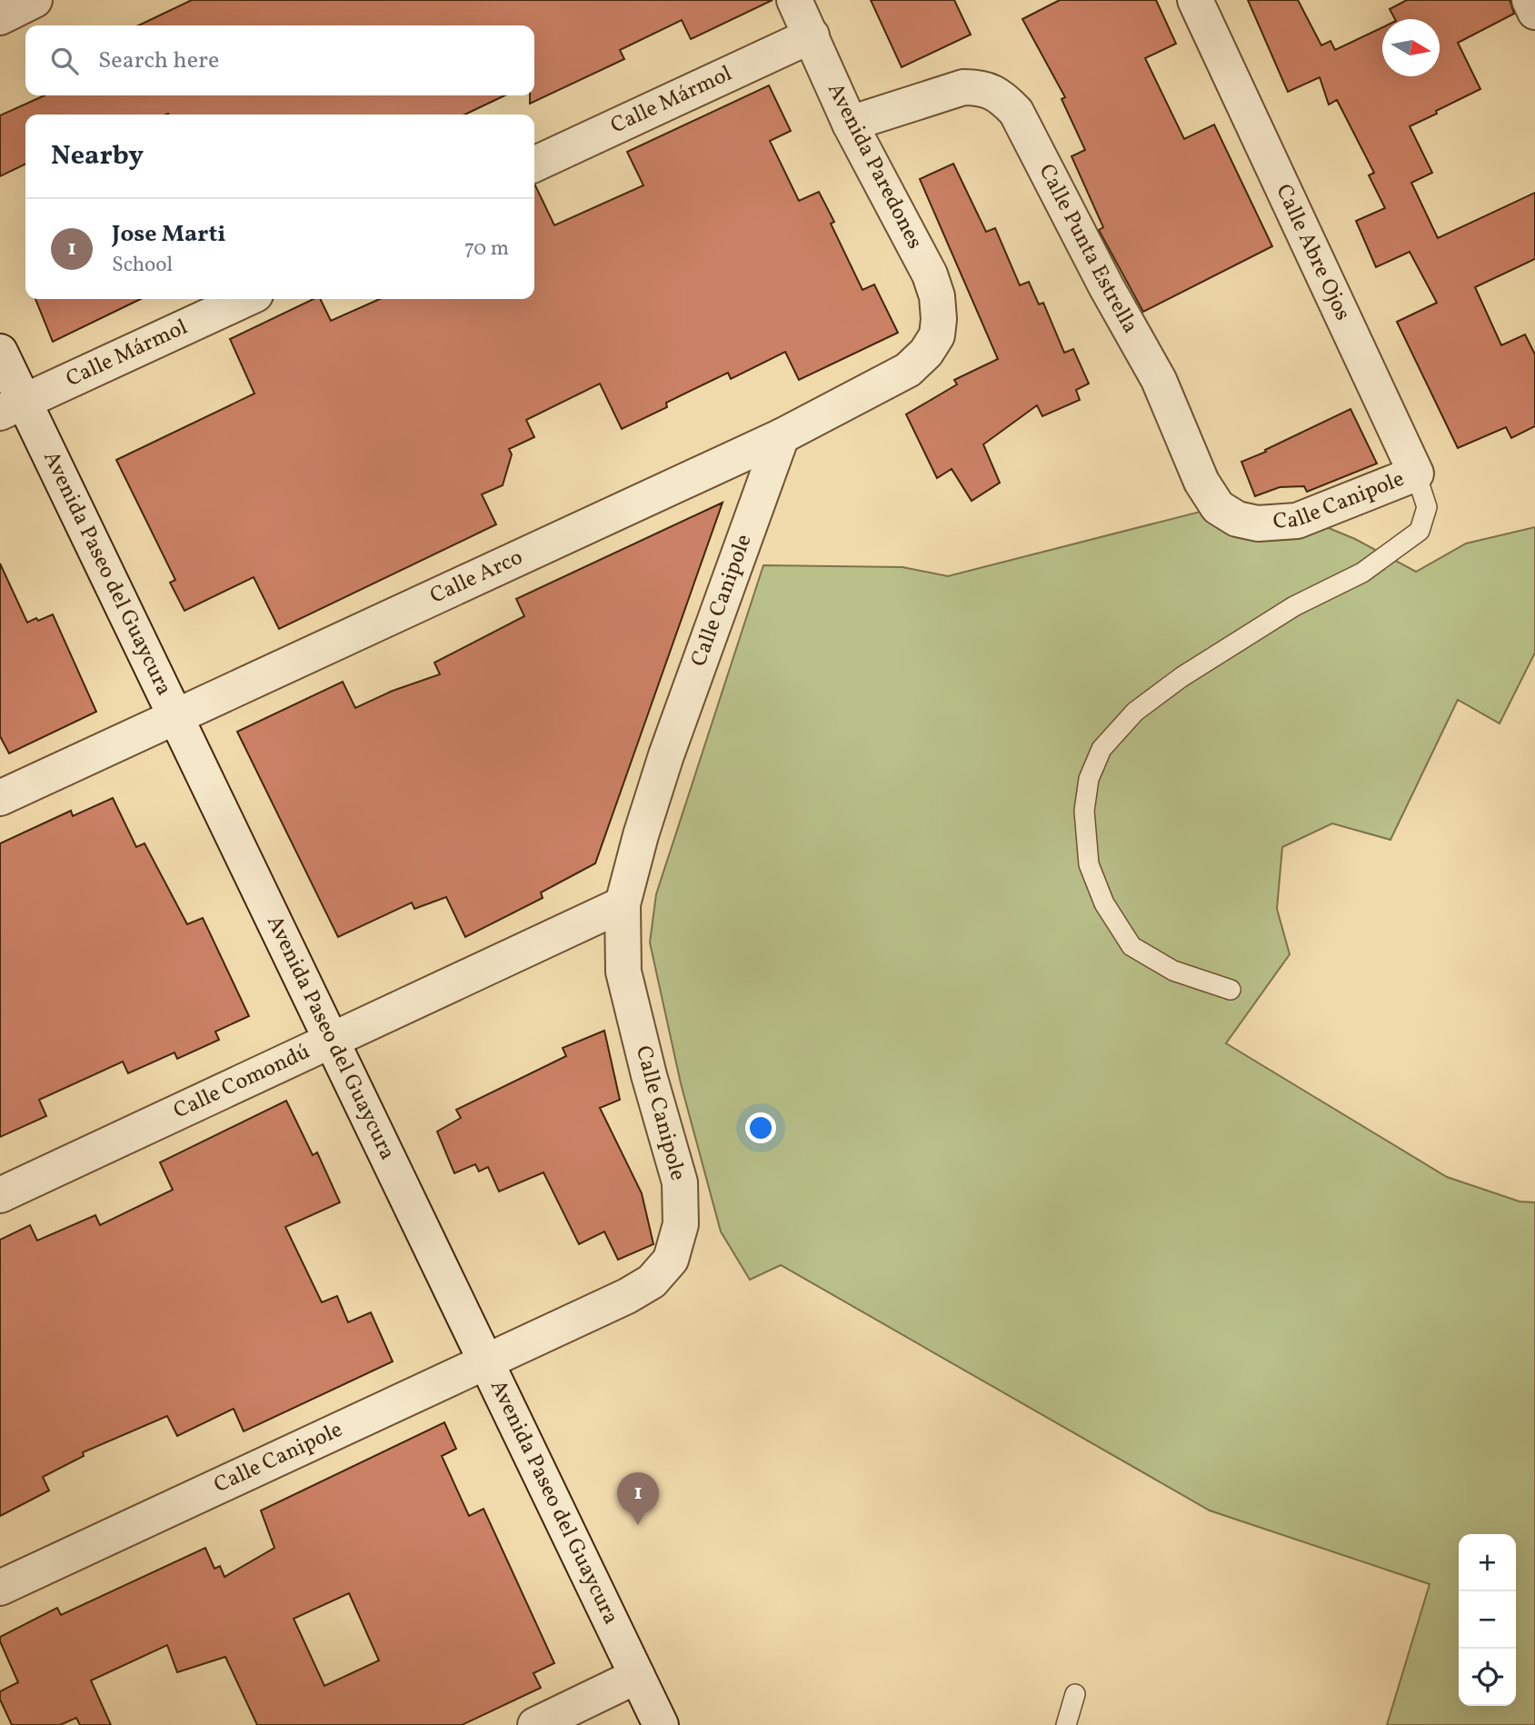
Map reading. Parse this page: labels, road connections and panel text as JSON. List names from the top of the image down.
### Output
{
  "streets": {
    "street": [
      "Calle Mármol",
      "Avenida Paredones",
      "Calle Punta Estrella",
      "Calle Abre Ojos",
      "Calle Canipole",
      "Avenida Paseo del Guaycura",
      "Calle Arco",
      "Calle Comondú"
    ]
  },
  "crossings": [
    ["Calle Mármol", "Avenida Paredones"],
    ["Calle Mármol", "Avenida Paseo del Guaycura"],
    ["Avenida Paredones", "Calle Punta Estrella"],
    ["Avenida Paredones", "Calle Arco"],
    ["Calle Punta Estrella", "Calle Canipole"],
    ["Calle Abre Ojos", "Calle Canipole"],
    ["Calle Canipole", "Avenida Paseo del Guaycura"],
    ["Calle Canipole", "Calle Arco"],
    ["Calle Canipole", "Calle Comondú"],
    ["Avenida Paseo del Guaycura", "Calle Arco"],
    ["Avenida Paseo del Guaycura", "Calle Comondú"]
  ],
  "north": "right",
  "page": {
    "search": "Search here",
    "heading": "Nearby",
    "list": [
      {
        "mark": "1",
        "name": "Jose Marti",
        "note": "School",
        "value": "70 m"
      }
    ],
    "pins": "1",
    "map_buttons": ["+", "−"]
  }
}
